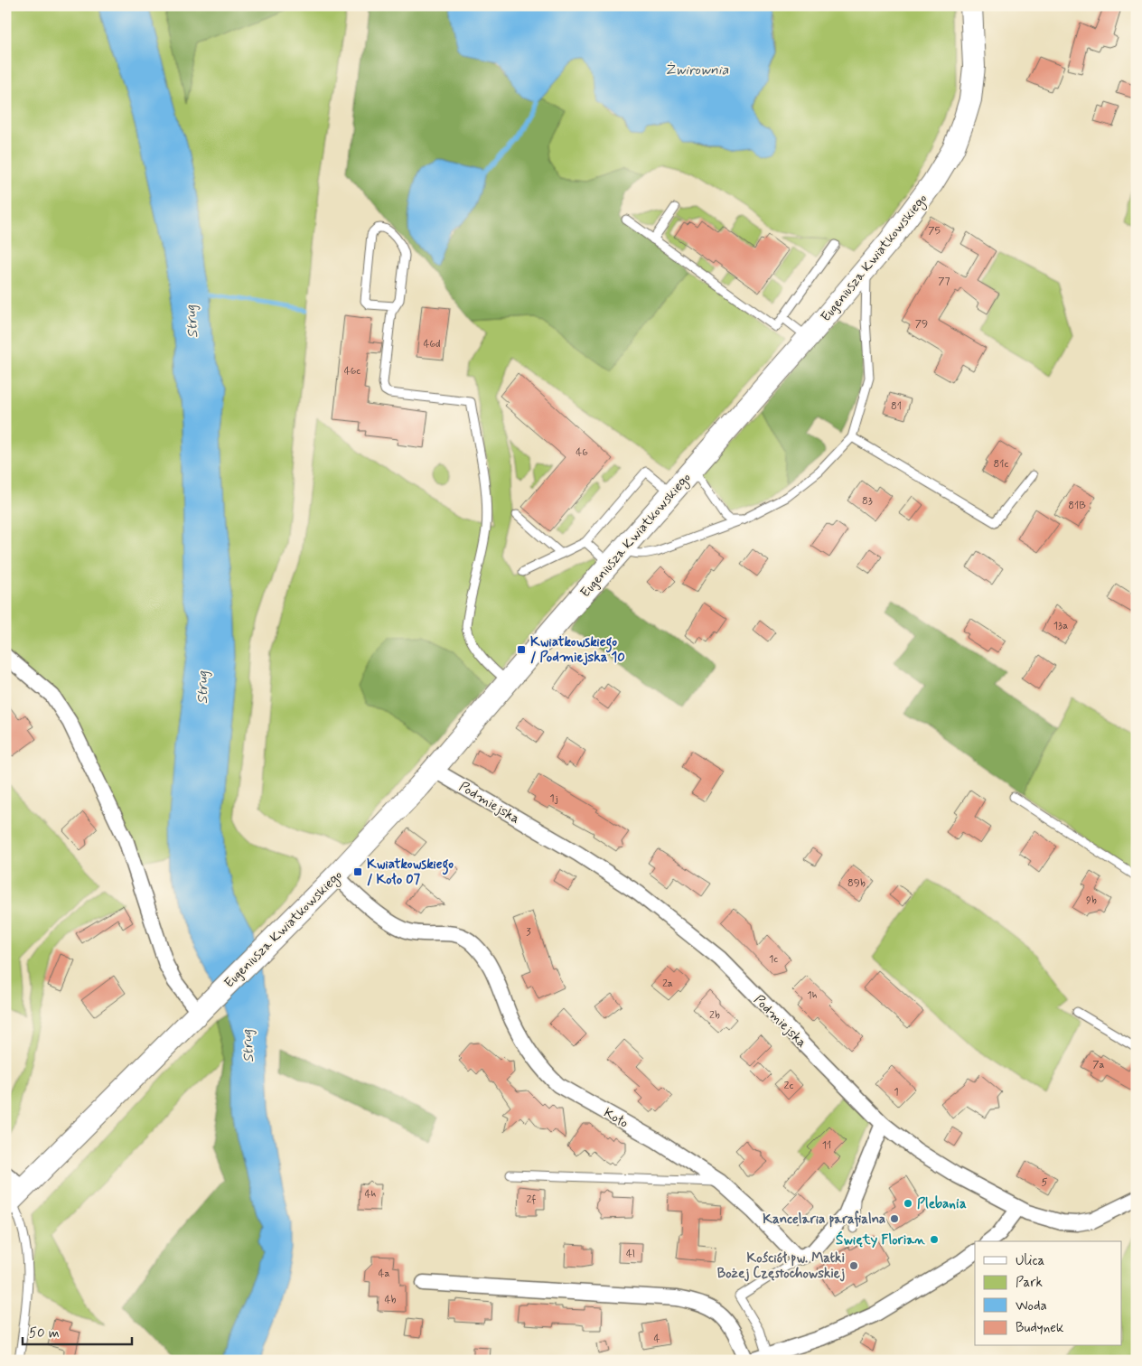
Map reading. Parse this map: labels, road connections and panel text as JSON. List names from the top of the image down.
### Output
{
  "streets": {
    "street": ["Eugeniusza Kwiatkowskiego", "Podmiejska", "Koło"]
  },
  "crossings": [
    ["Eugeniusza Kwiatkowskiego", "Podmiejska"],
    ["Eugeniusza Kwiatkowskiego", "Koło"]
  ],
  "water": ["Żwirownia", "Strug"],
  "places": {
    "transit": ["Kwiatkowskiego / Podmiejska 10", "Kwiatkowskiego / Koło 07"],
    "other": [
      "Plebania",
      "Kancelaria parafialna",
      "Święty Florian",
      "Kościół pw. Matki Bożej Częstochowskiej"
    ]
  },
  "house_numbers": [
    "75",
    "77",
    "79",
    "46d",
    "46c",
    "81",
    "46",
    "81c",
    "83",
    "81B",
    "13a",
    "1j",
    "89b",
    "9b",
    "3",
    "1c",
    "2a",
    "1h",
    "2b",
    "7a",
    "2c",
    "1",
    "11",
    "5",
    "4h",
    "2f",
    "4l",
    "4a",
    "4b",
    "4"
  ],
  "legend": [
    "Ulica",
    "Park",
    "Woda",
    "Budynek"
  ],
  "scale_bar": "50 m"
}
